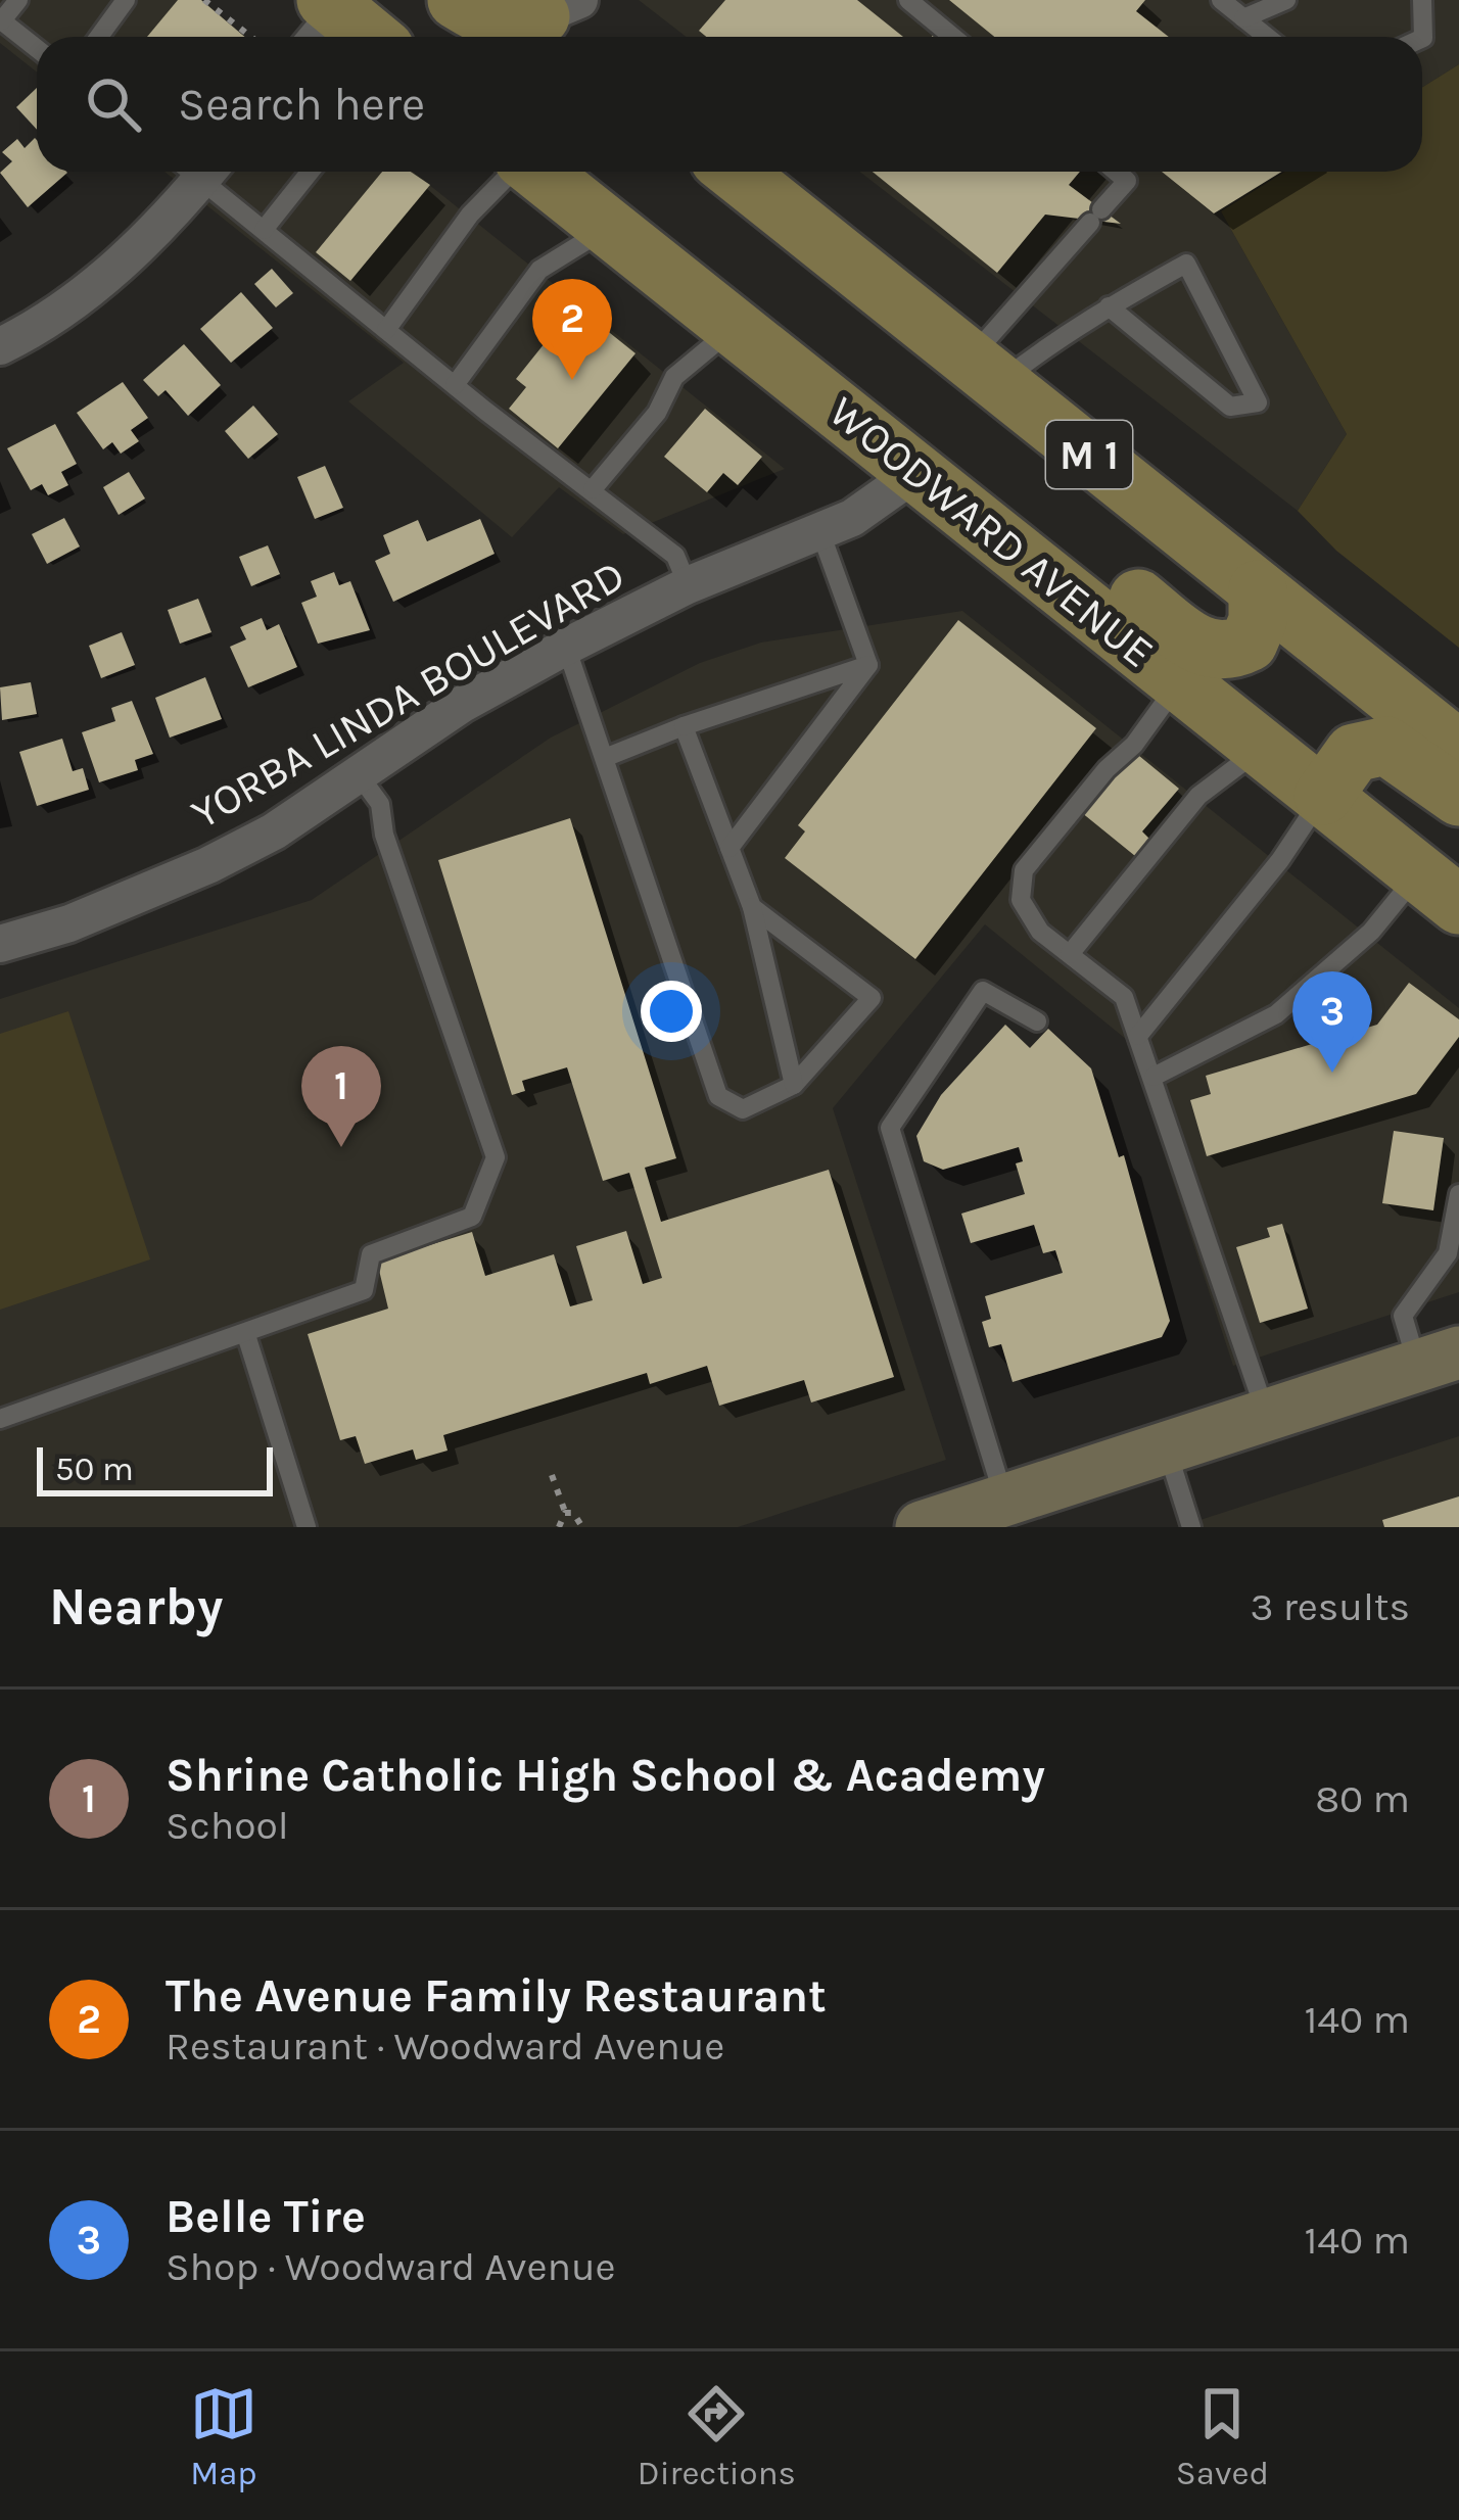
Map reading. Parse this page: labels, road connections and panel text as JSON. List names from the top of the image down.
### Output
{
  "streets": {
    "main road": ["M 1", "WOODWARD AVENUE"],
    "street": ["YORBA LINDA BOULEVARD"]
  },
  "crossings": [
    ["WOODWARD AVENUE", "YORBA LINDA BOULEVARD"]
  ],
  "scale_bar": "50 m",
  "page": {
    "search": "Search here",
    "pins": ["2", "3", "1"],
    "scale": "50 m",
    "heading": ["Nearby", "3 results"],
    "list": [
      {
        "mark": "1",
        "name": "Shrine Catholic High School & Academy",
        "note": "School",
        "value": "80 m"
      },
      {
        "mark": "2",
        "name": "The Avenue Family Restaurant",
        "note": "Restaurant · Woodward Avenue",
        "value": "140 m"
      },
      {
        "mark": "3",
        "name": "Belle Tire",
        "note": "Shop · Woodward Avenue",
        "value": "140 m"
      }
    ],
    "nav": ["Map", "Directions", "Saved"]
  }
}
